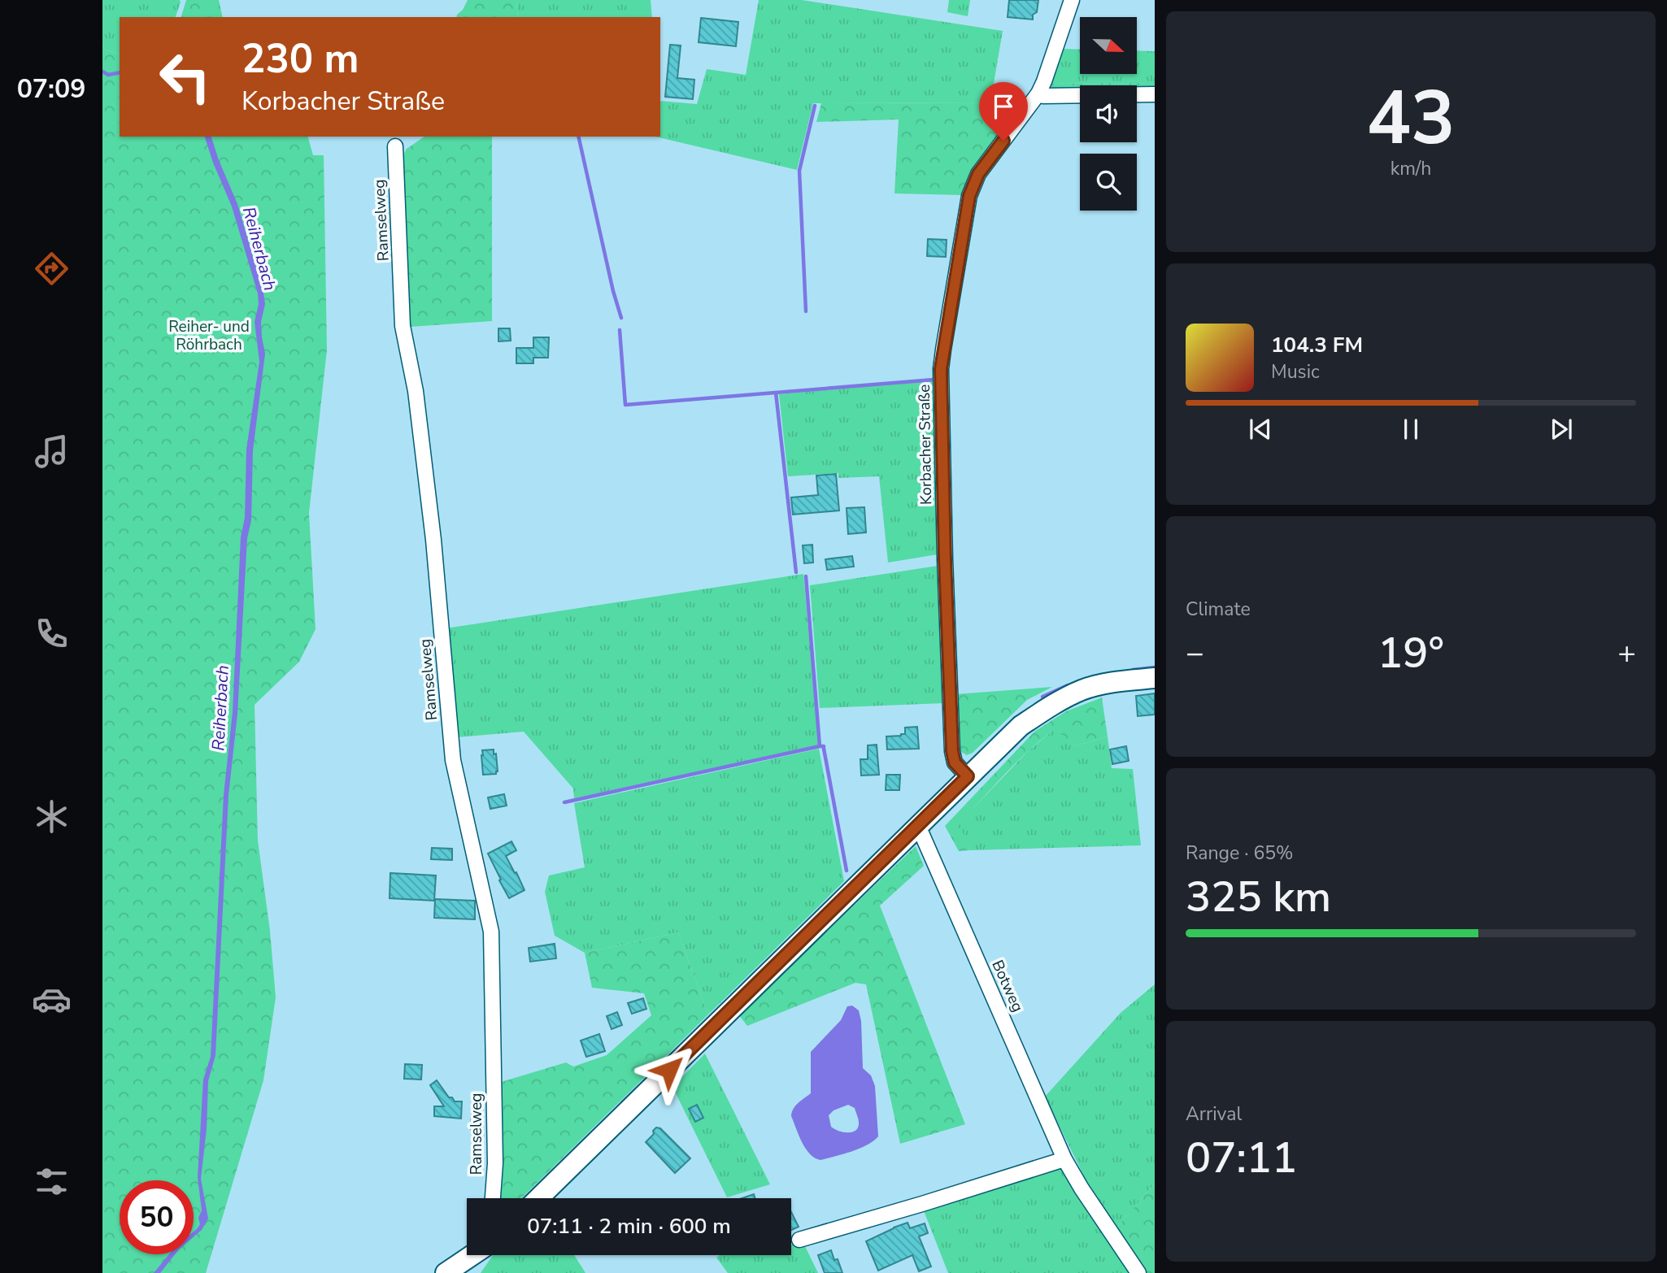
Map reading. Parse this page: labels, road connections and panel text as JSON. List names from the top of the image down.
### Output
{
  "streets": {
    "street": ["Ramselweg", "Korbacher Straße", "Botweg"]
  },
  "water": ["Reiherbach"],
  "parks": ["Reiher- und Röhrbach"],
  "north": "right",
  "page": {
    "tabs": "07:09",
    "tile": [
      ["43", "km/h"],
      "Climate",
      ["Range · 65%", "325 km"],
      ["Arrival", "07:11"]
    ],
    "turn": ["230 m", "Korbacher Straße"],
    "song": ["104.3 FM", "Music"],
    "heat": ["−", "19°", "+"],
    "limit": "50",
    "trip": "07:11 · 2 min · 600 m"
  }
}
